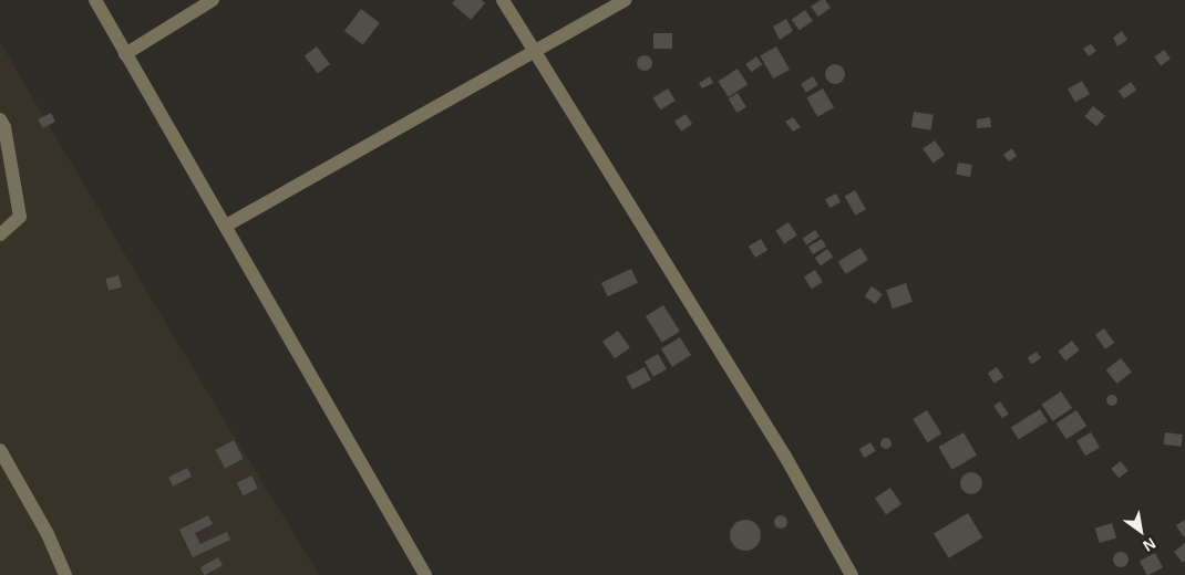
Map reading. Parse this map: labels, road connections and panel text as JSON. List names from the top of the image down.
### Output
{
  "north": "bottom right"
}
